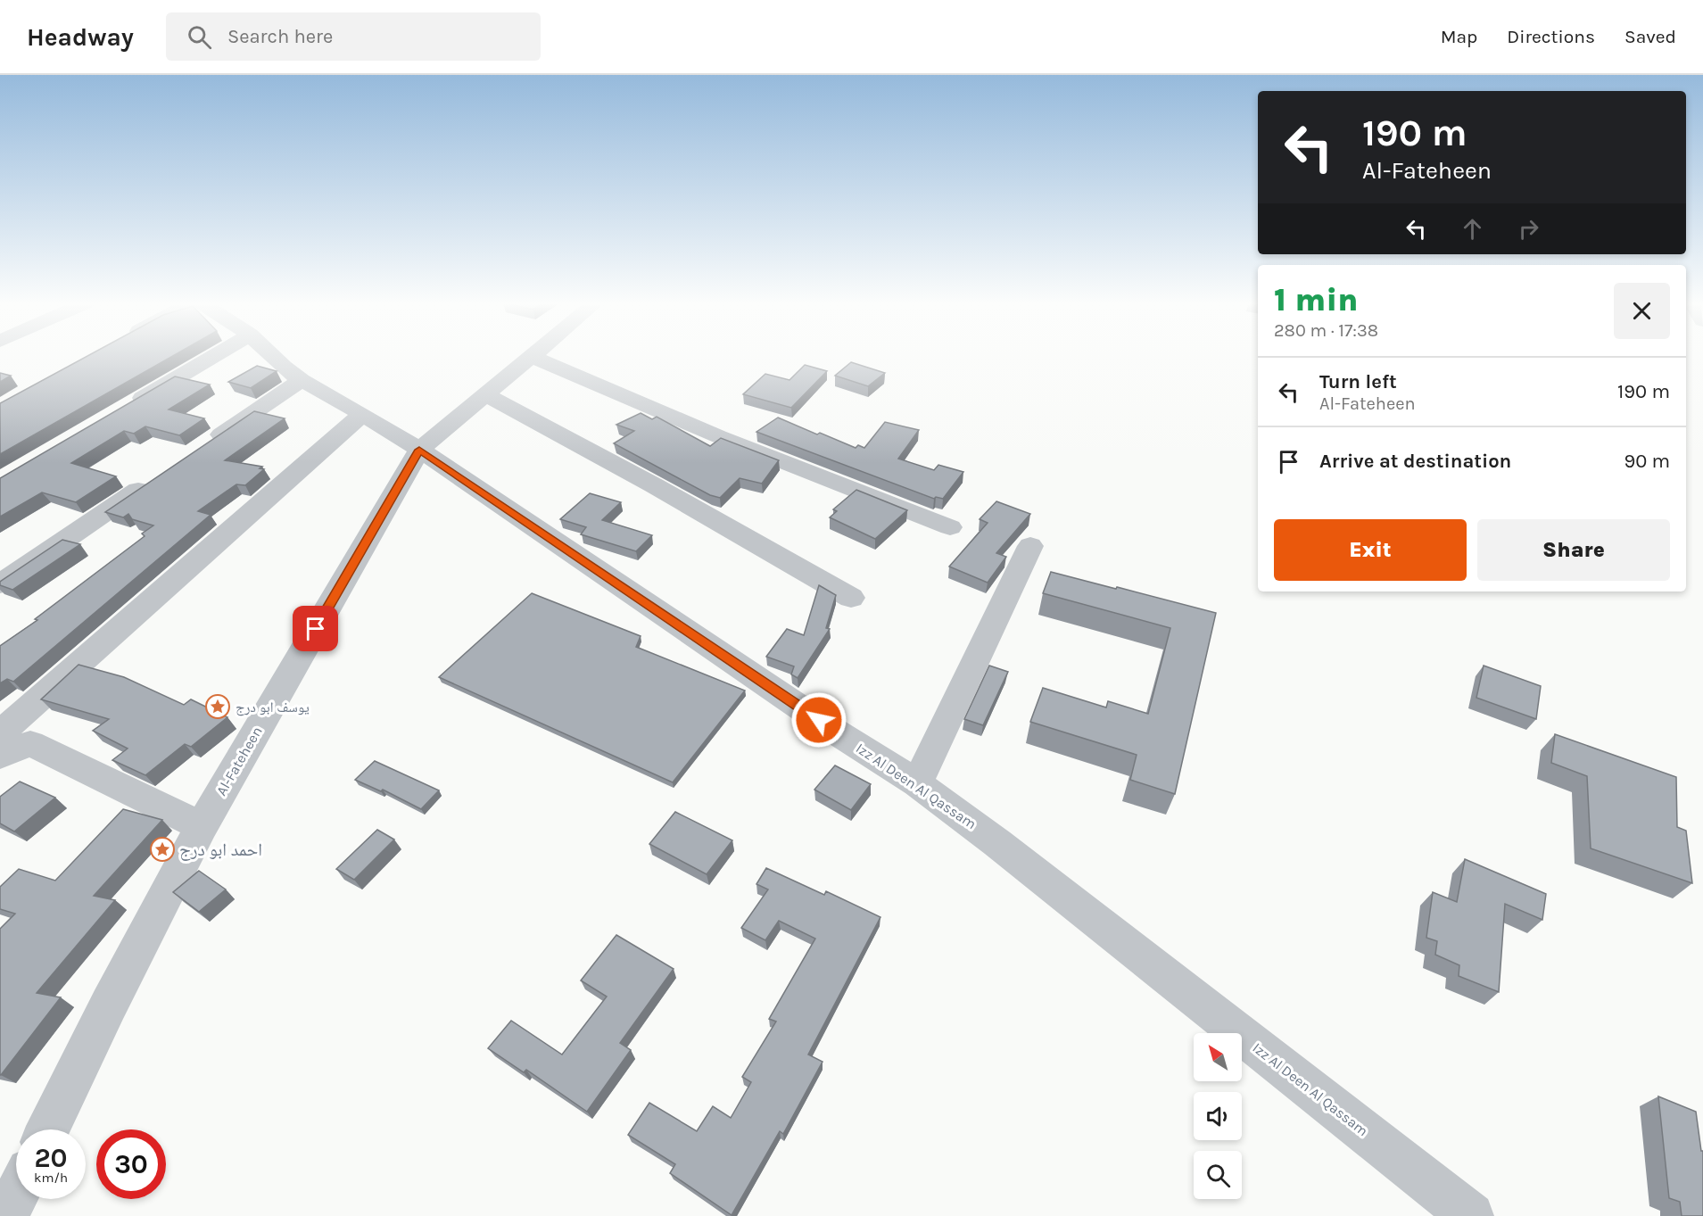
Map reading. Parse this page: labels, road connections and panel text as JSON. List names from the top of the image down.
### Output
{
  "streets": {
    "street": ["Al-Fateheen", "Izz Al Deen Al Qassam"]
  },
  "crossings": [
    ["Al-Fateheen", "Izz Al Deen Al Qassam"]
  ],
  "places": {
    "place": ["يوسف ابو درج", "احمد ابو درج"]
  },
  "north": "top left",
  "page": {
    "header": "Headway",
    "search": "Search here",
    "nav": ["Map", "Directions", "Saved"],
    "turn": ["190 m", "Al-Fateheen"],
    "heading": ["1 min", "280 m · 17:38"],
    "list": [
      {
        "name": "Turn left",
        "note": "Al-Fateheen",
        "value": "190 m"
      },
      {
        "name": "Arrive at destination",
        "value": "90 m"
      }
    ],
    "buttons": ["Exit", "Share"],
    "speed": "20 km/h",
    "limit": "30"
  }
}
